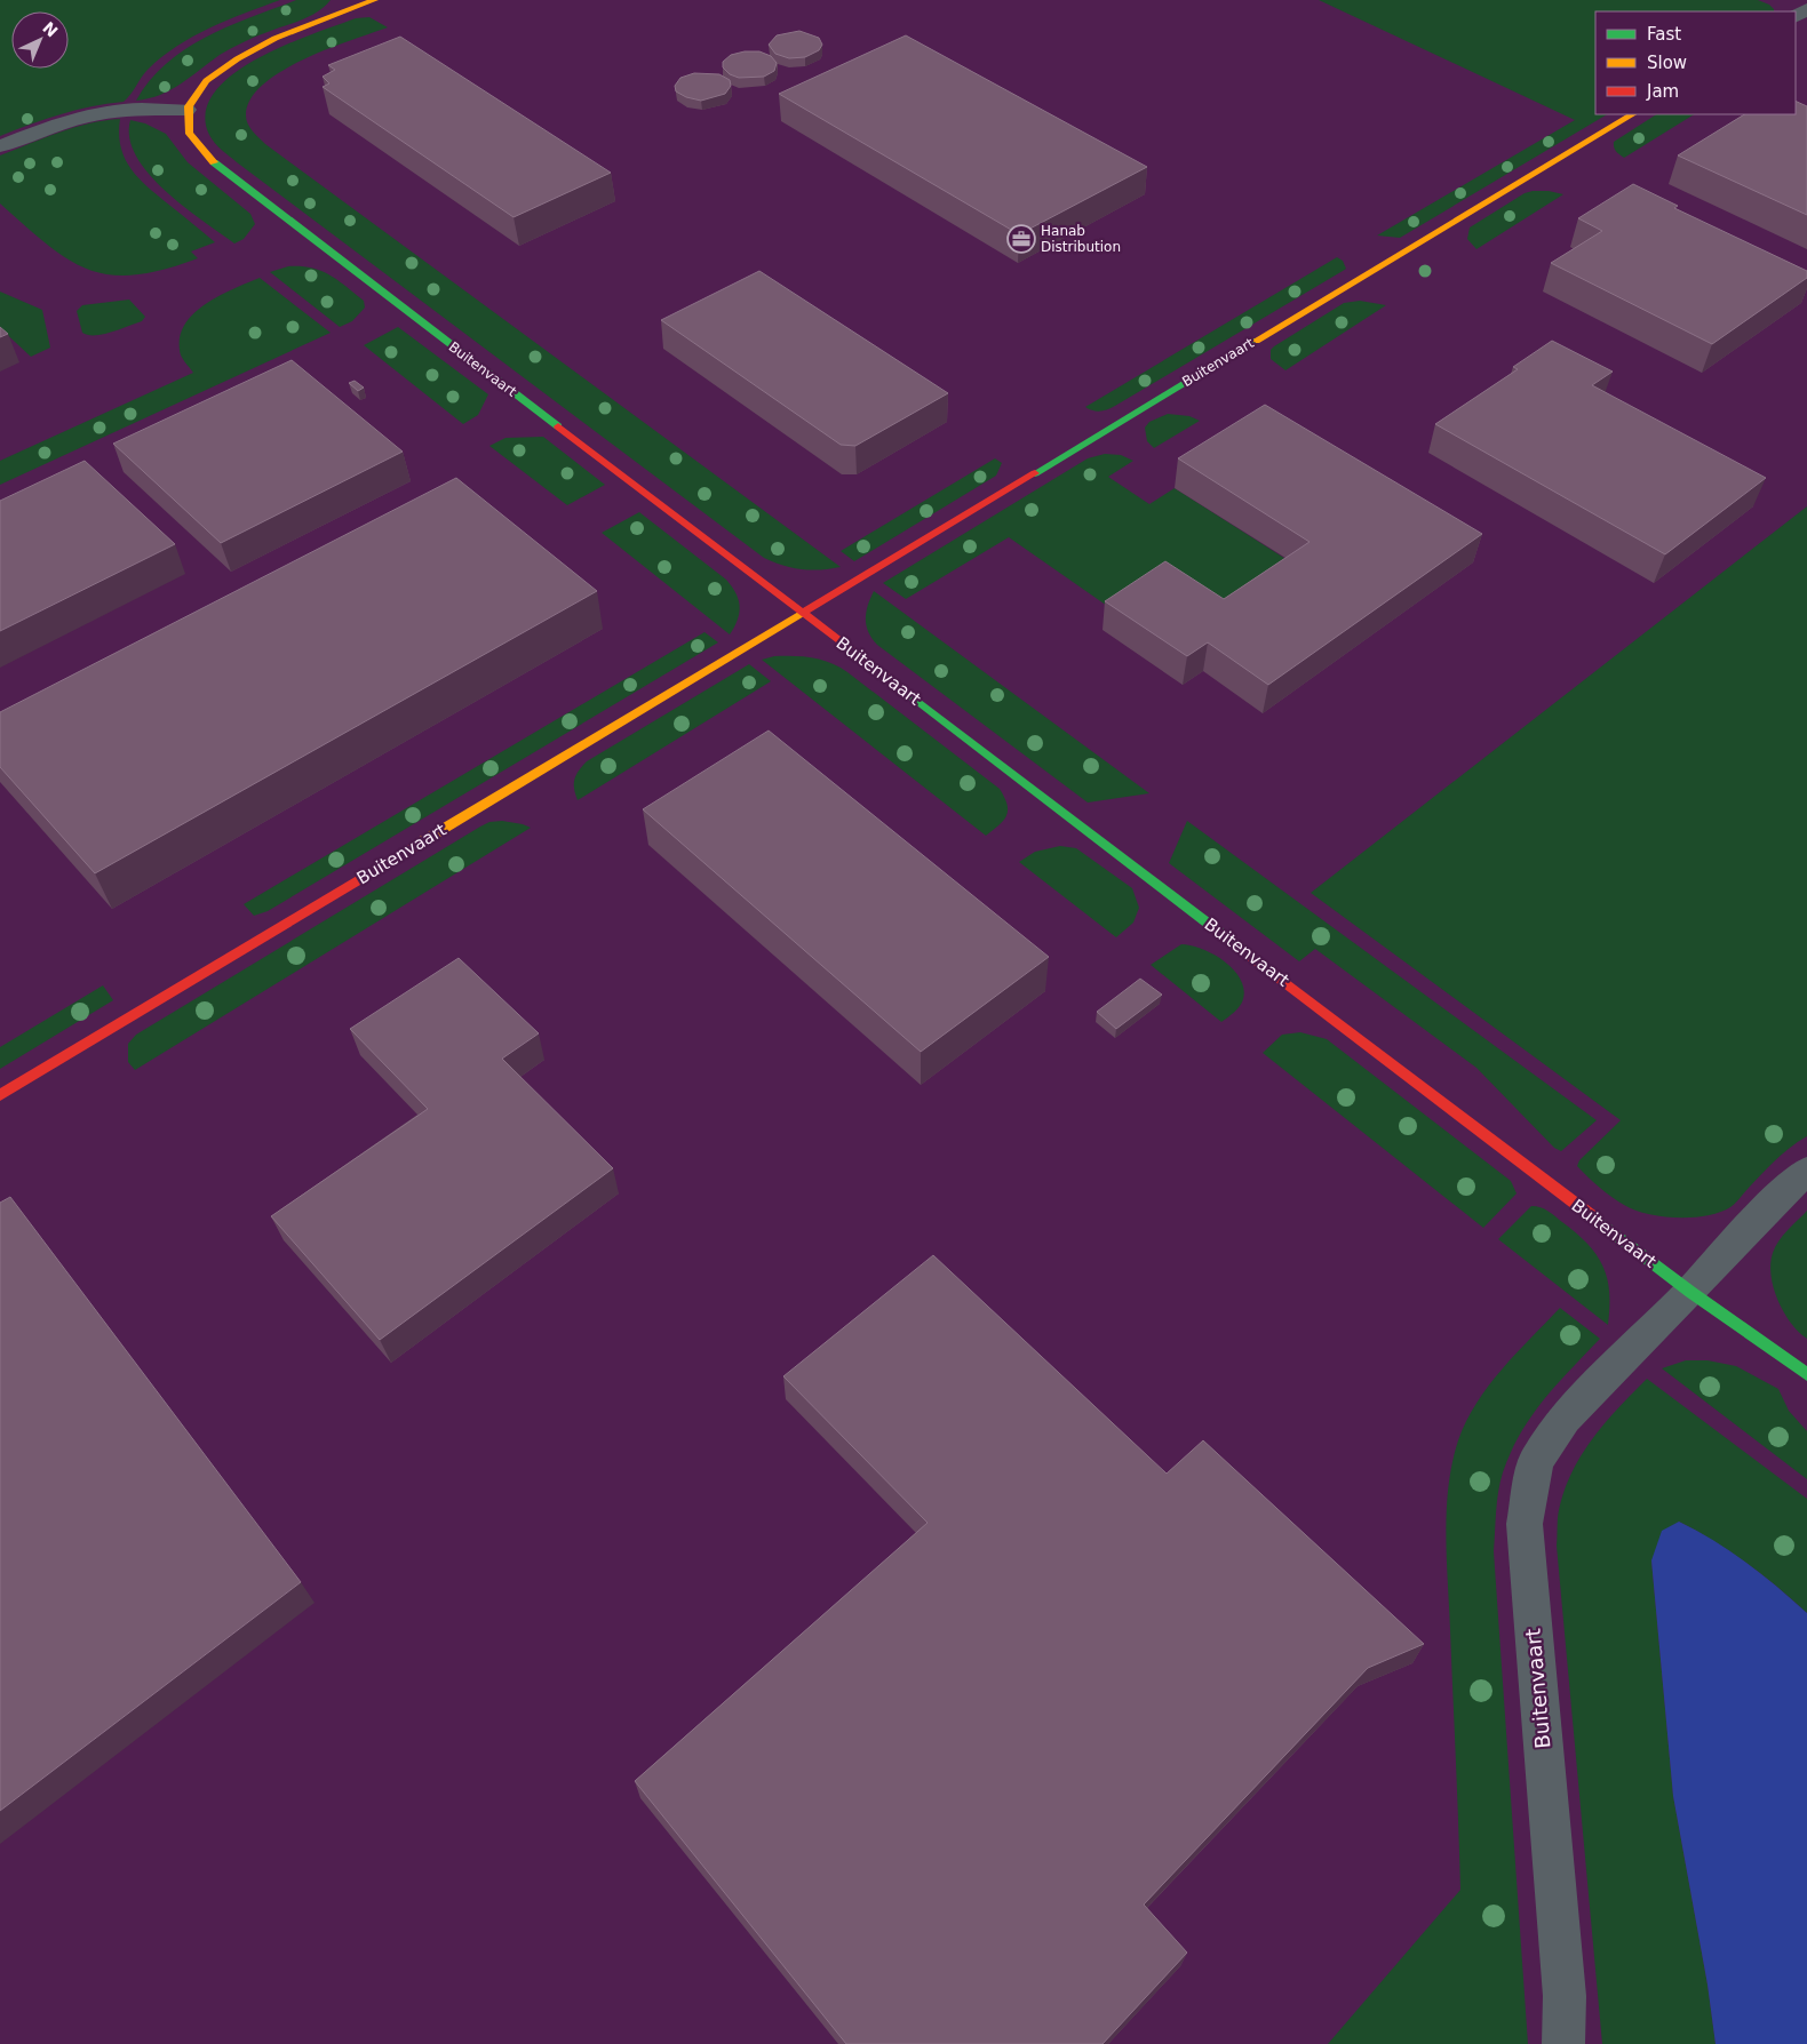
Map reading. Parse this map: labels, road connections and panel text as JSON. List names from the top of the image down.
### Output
{
  "streets": {
    "street": ["Buitenvaart"]
  },
  "places": {
    "office": ["Hanab Distribution"]
  },
  "legend": ["Fast", "Slow", "Jam"],
  "north": "top right"
}
